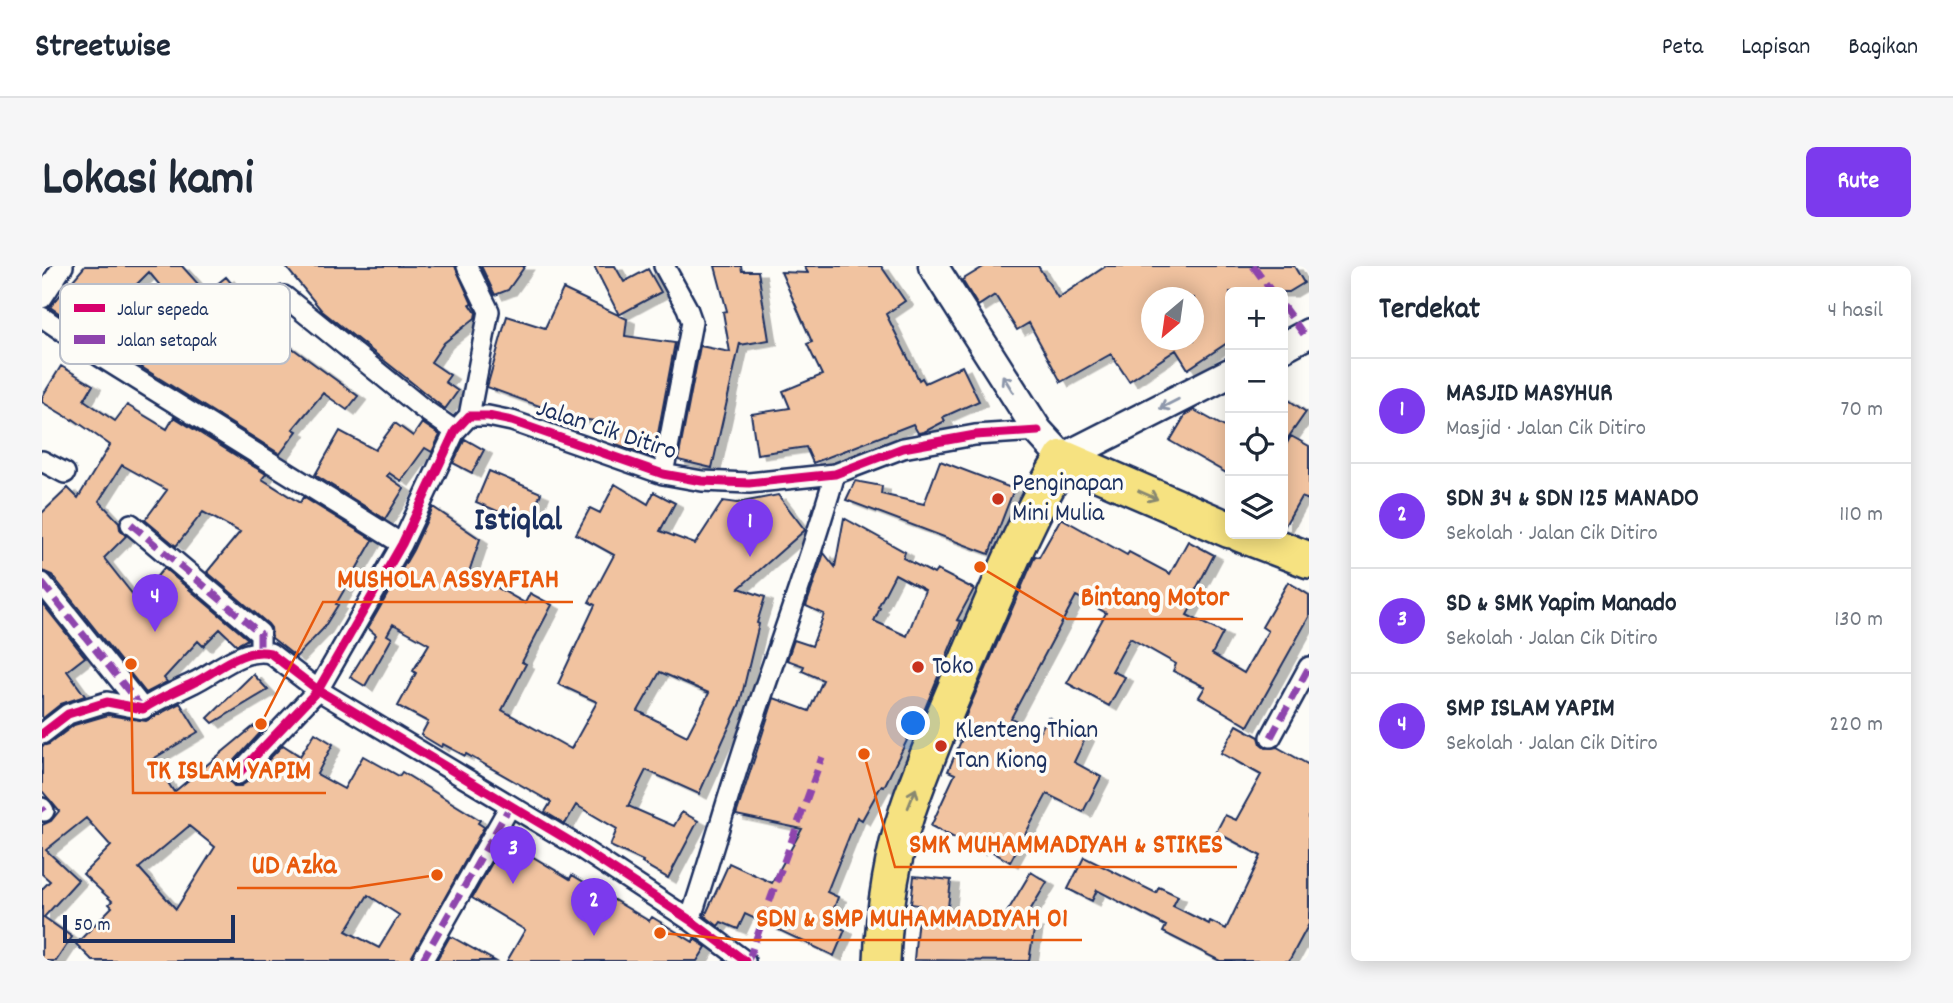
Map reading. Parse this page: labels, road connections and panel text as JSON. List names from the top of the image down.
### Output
{
  "streets": {
    "street": ["Jalan Cik Ditiro"]
  },
  "districts": ["Istiqlal"],
  "places": [
    "Penginapan Mini Mulia",
    "Bintang Motor",
    "TK ISLAM YAPIM",
    "Toko",
    "MUSHOLA ASSYAFIAH",
    "Klenteng Thian Tan Kiong",
    "SMK MUHAMMADIYAH & STIKES",
    "UD Azka",
    "SDN & SMP MUHAMMADIYAH 01"
  ],
  "legend": ["Jalur sepeda", "Jalan setapak"],
  "scale_bar": "50 m",
  "north": "bottom left",
  "page": {
    "header": "Streetwise",
    "nav": ["Peta", "Lapisan", "Bagikan"],
    "title": "Lokasi kami",
    "buttons": "Rute",
    "heading": ["Terdekat", "4 hasil"],
    "map_buttons": ["+", "−"],
    "list": [
      {
        "mark": "1",
        "name": "MASJID MASYHUR",
        "note": "Masjid · Jalan Cik Ditiro",
        "value": "70 m"
      },
      {
        "mark": "2",
        "name": "SDN 34 & SDN 125 MANADO",
        "note": "Sekolah · Jalan Cik Ditiro",
        "value": "110 m"
      },
      {
        "mark": "3",
        "name": "SD & SMK Yapim Manado",
        "note": "Sekolah · Jalan Cik Ditiro",
        "value": "130 m"
      },
      {
        "mark": "4",
        "name": "SMP ISLAM YAPIM",
        "note": "Sekolah · Jalan Cik Ditiro",
        "value": "220 m"
      }
    ],
    "pins": [
      "1",
      "4",
      "3",
      "2"
    ],
    "scale": "50 m"
  }
}
